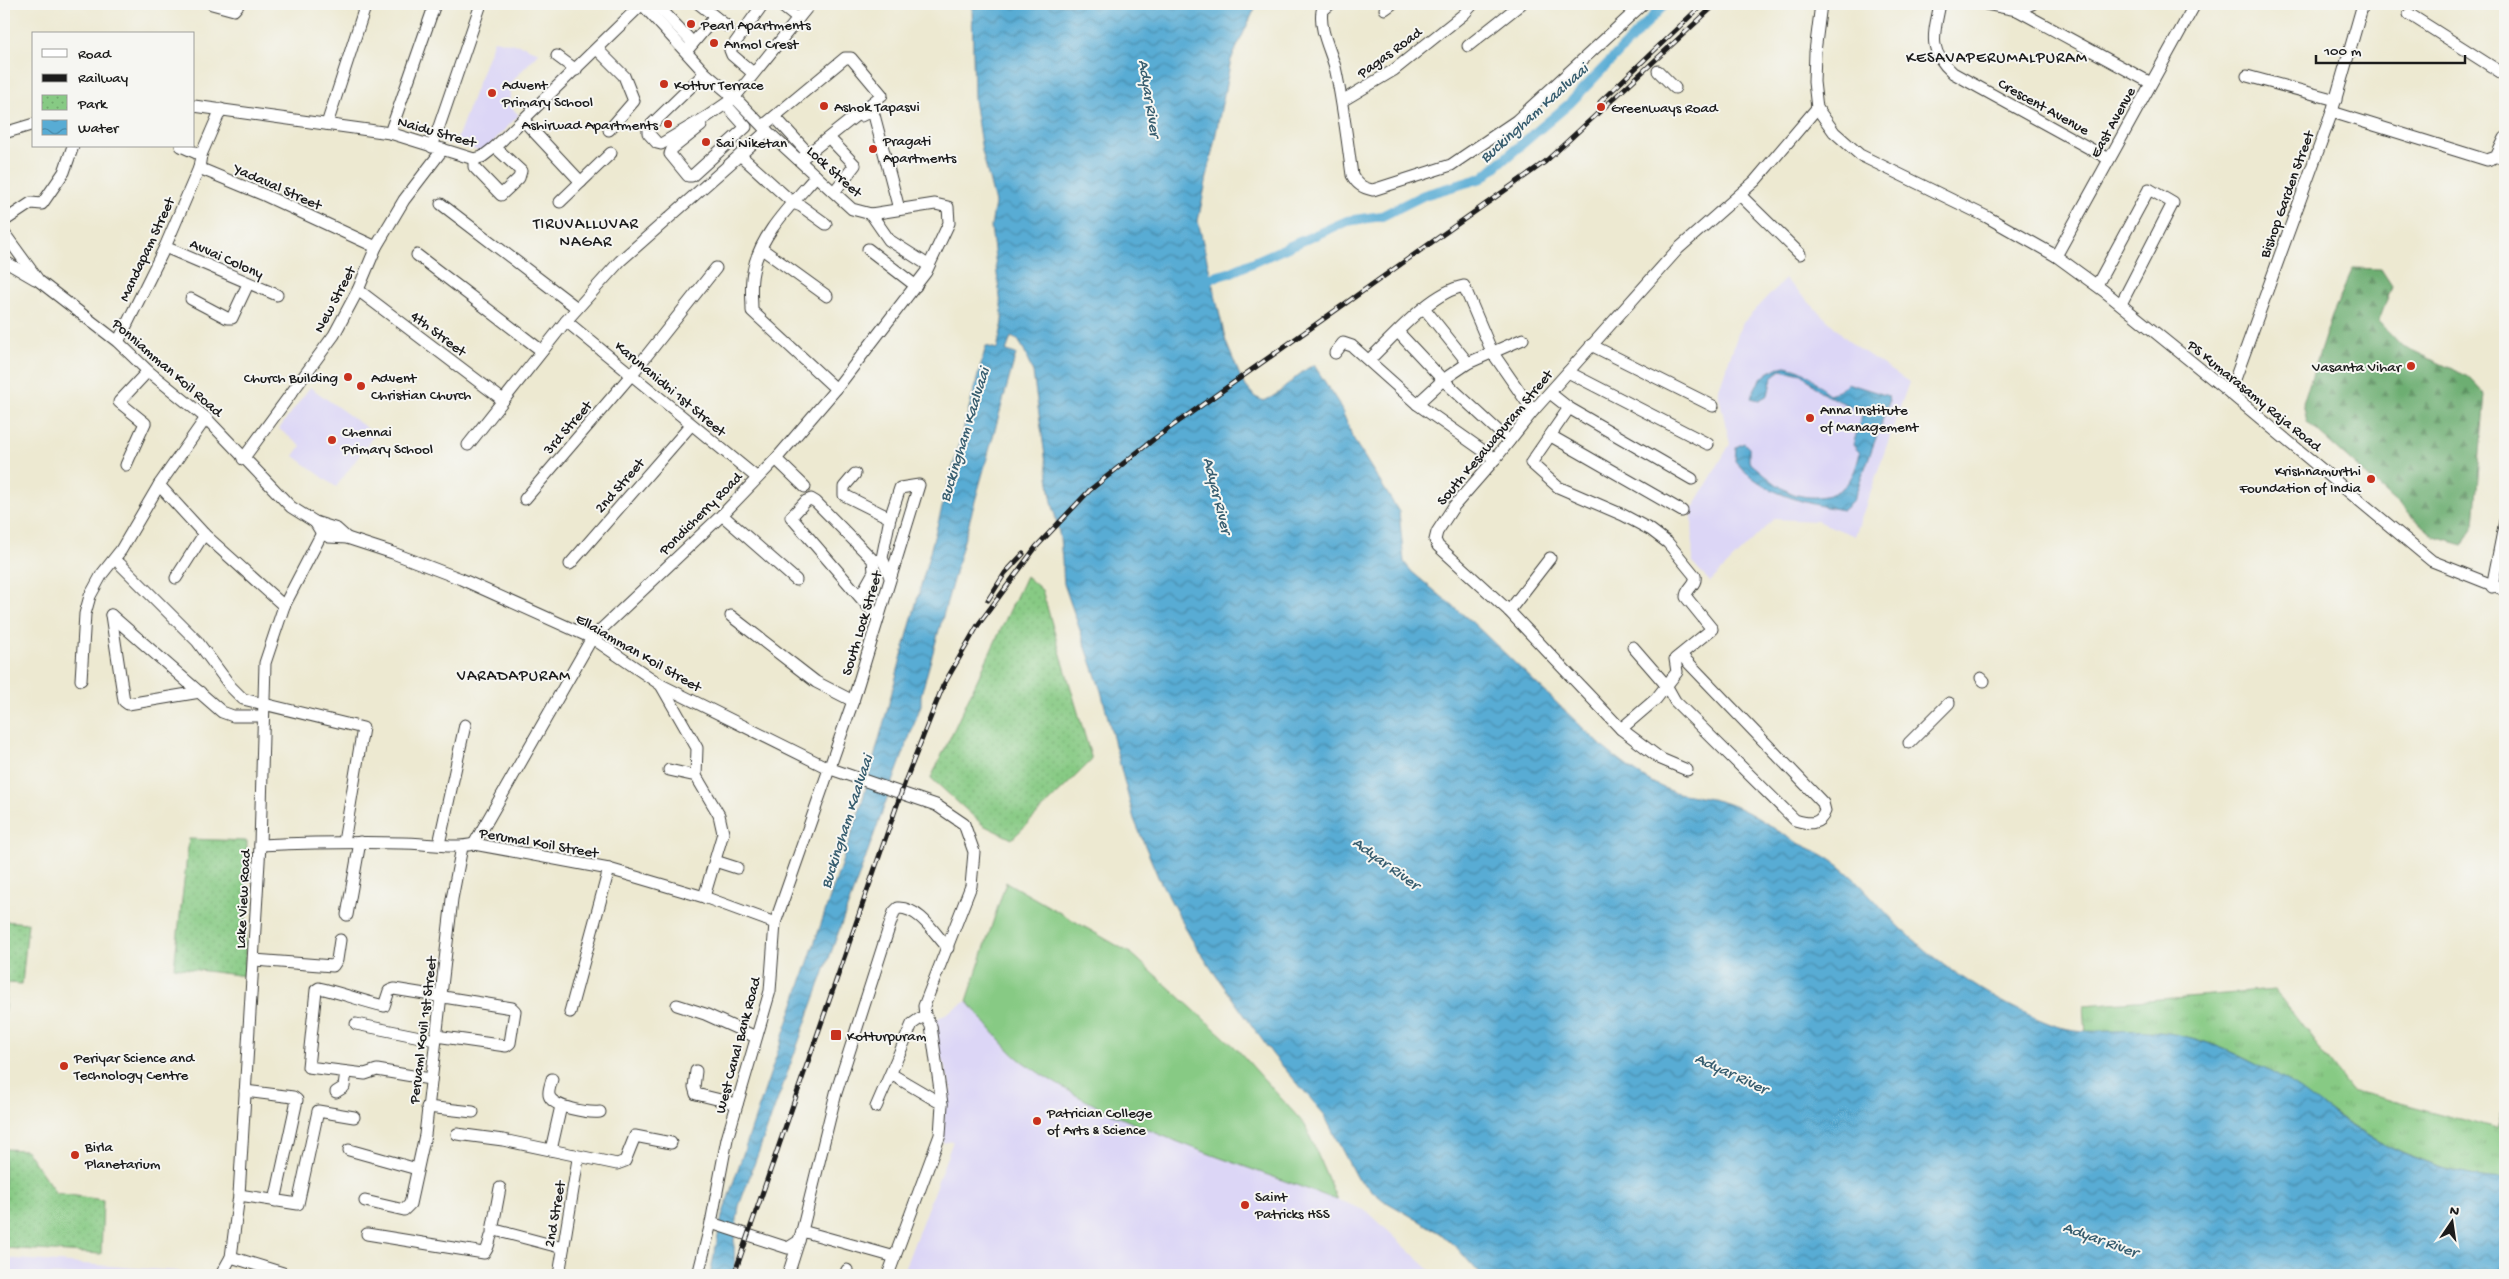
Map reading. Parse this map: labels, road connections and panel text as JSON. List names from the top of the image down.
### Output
{
  "streets": {
    "street": [
      "Pagas Road",
      "Crescent Avenue",
      "East Avenue",
      "Naidu Street",
      "Lock Street",
      "Yadaval Street",
      "Bishop Garden Street",
      "Mandapam Street",
      "Avvai Colony",
      "New Street",
      "4th Street",
      "Ponniamman Koil Road",
      "Karunanidhi 1st Street",
      "PS Kumarasamy Raja Road",
      "3rd Street",
      "South Kesawapuram Street",
      "2nd Street",
      "Pondicherry Road",
      "South Lock Street",
      "Ellaiamman Koil Street",
      "Perumal Koil Street",
      "Lake View Road",
      "Peruaml Kovil 1st Street",
      "West Canal Bank Road"
    ]
  },
  "crossings": [
    ["Crescent Avenue", "East Avenue"],
    ["East Avenue", "PS Kumarasamy Raja Road"],
    ["Naidu Street", "Lock Street"],
    ["Naidu Street", "New Street"],
    ["Lock Street", "Pondicherry Road"],
    ["Yadaval Street", "Mandapam Street"],
    ["Yadaval Street", "New Street"],
    ["Bishop Garden Street", "PS Kumarasamy Raja Road"],
    ["Mandapam Street", "Avvai Colony"],
    ["Mandapam Street", "Ponniamman Koil Road"],
    ["New Street", "4th Street"],
    ["New Street", "Ponniamman Koil Road"],
    ["Ponniamman Koil Road", "Ellaiamman Koil Street"],
    ["Karunanidhi 1st Street", "3rd Street"],
    ["Karunanidhi 1st Street", "2nd Street"],
    ["Karunanidhi 1st Street", "Pondicherry Road"],
    ["PS Kumarasamy Raja Road", "South Kesawapuram Street"],
    ["Pondicherry Road", "Ellaiamman Koil Street"],
    ["Pondicherry Road", "Perumal Koil Street"],
    ["South Lock Street", "Ellaiamman Koil Street"],
    ["South Lock Street", "West Canal Bank Road"],
    ["Ellaiamman Koil Street", "Lake View Road"],
    ["Ellaiamman Koil Street", "West Canal Bank Road"],
    ["Perumal Koil Street", "Lake View Road"],
    ["Perumal Koil Street", "Peruaml Kovil 1st Street"],
    ["Perumal Koil Street", "West Canal Bank Road"]
  ],
  "districts": ["KESAVAPERUMALPURAM", "TIRUVALLUVAR NAGAR", "VARADAPURAM"],
  "water": ["Adyar River", "Buckingham Kaalvaai"],
  "places": {
    "other": [
      "Pearl Apartments",
      "Anmol Crest",
      "Kottur Terrace",
      "Advent Primary School",
      "Ashok Tapasvi",
      "Greenways Road",
      "Ashirwad Apartments",
      "Sai Niketan",
      "Pragati Apartments",
      "Vasanta Vihar",
      "Church Building",
      "Advent Christian Church",
      "Anna Institute of Management",
      "Chennai Primary School",
      "Krishnamurthi Foundation of India",
      "Periyar Science and Technology Centre",
      "Patrician College of Arts & Science",
      "Birla Planetarium",
      "Saint Patricks HSS"
    ],
    "transit": ["Kotturpuram"]
  },
  "legend": [
    "Road",
    "Railway",
    "Park",
    "Water"
  ],
  "scale_bar": "100 m",
  "north": "top"
}
